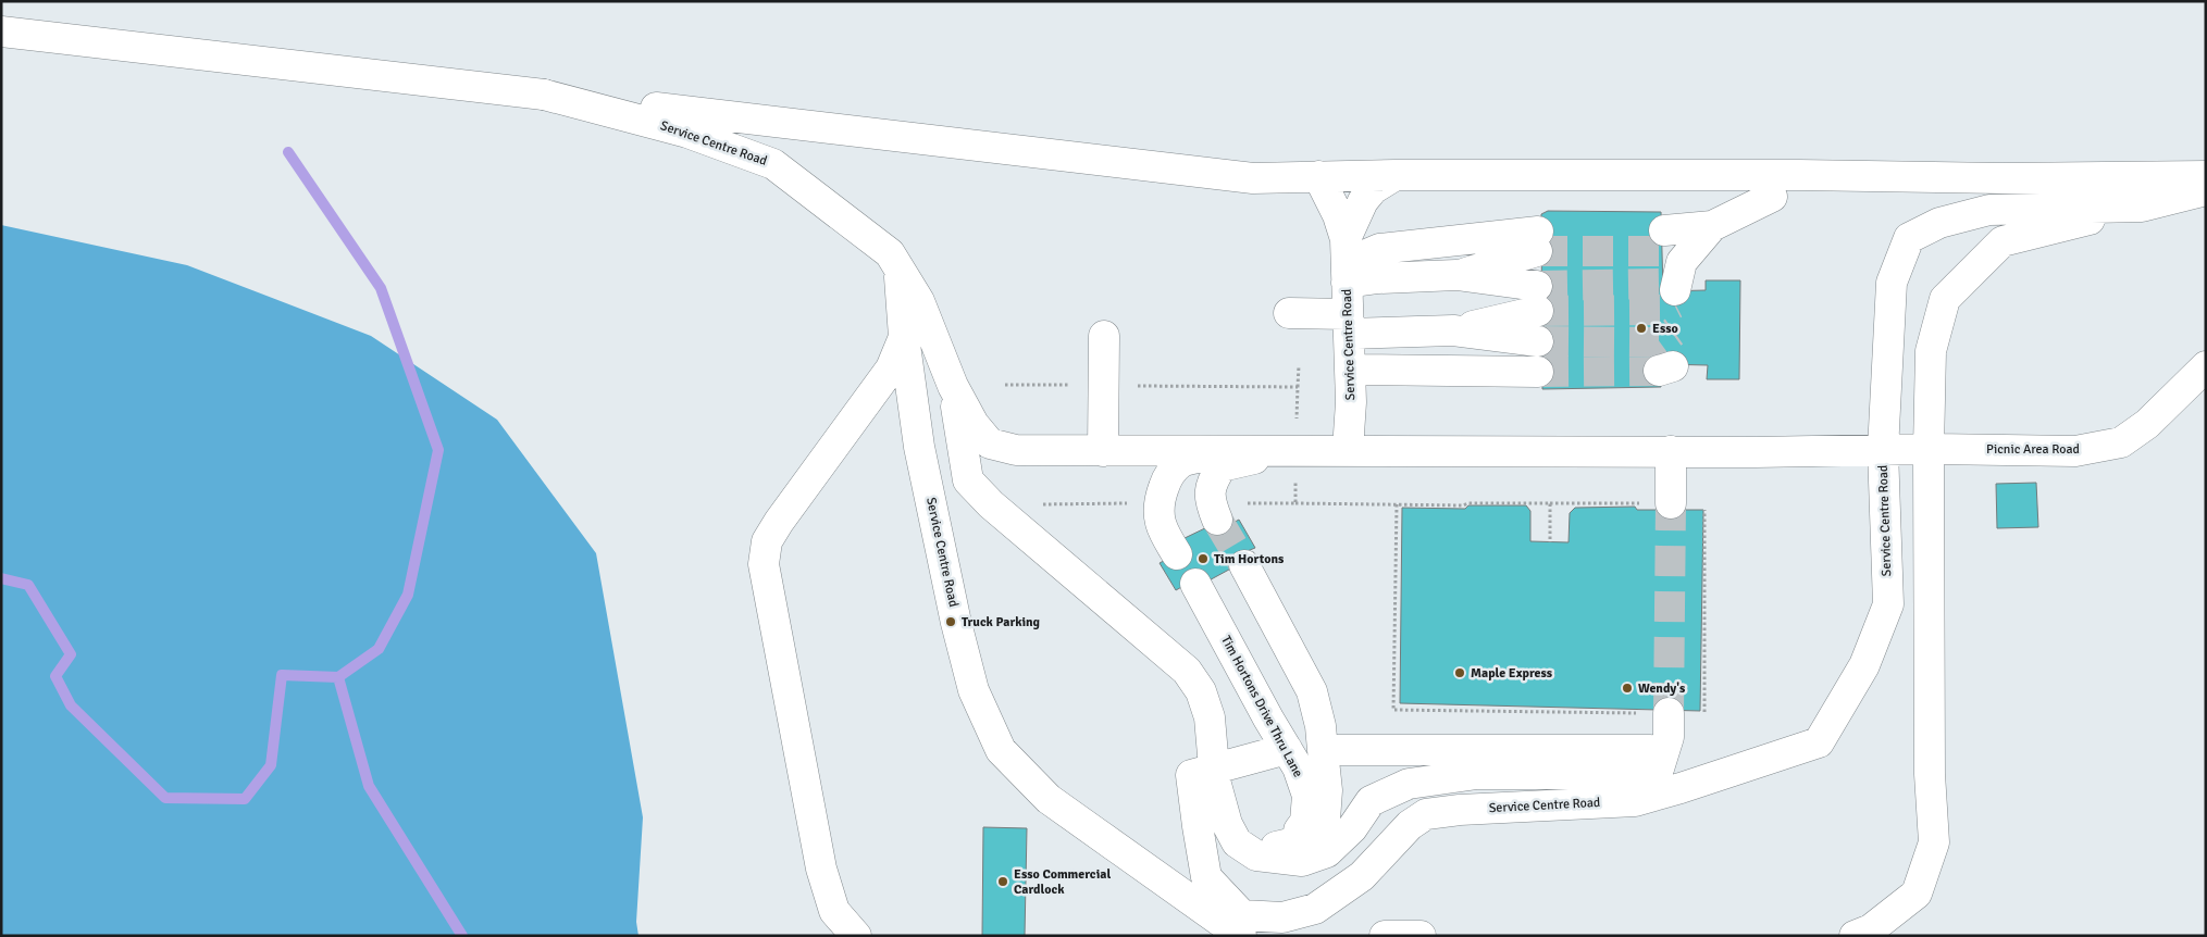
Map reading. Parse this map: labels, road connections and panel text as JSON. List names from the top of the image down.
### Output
{
  "streets": {
    "main road": ["Service Centre Road", "Picnic Area Road", "Tim Hortons Drive Thru Lane"]
  },
  "crossings": [
    ["Service Centre Road", "Picnic Area Road"],
    ["Service Centre Road", "Tim Hortons Drive Thru Lane"]
  ],
  "places": [
    "Esso",
    "Tim Hortons",
    "Truck Parking",
    "Maple Express",
    "Wendy's",
    "Esso Commercial Cardlock"
  ]
}
